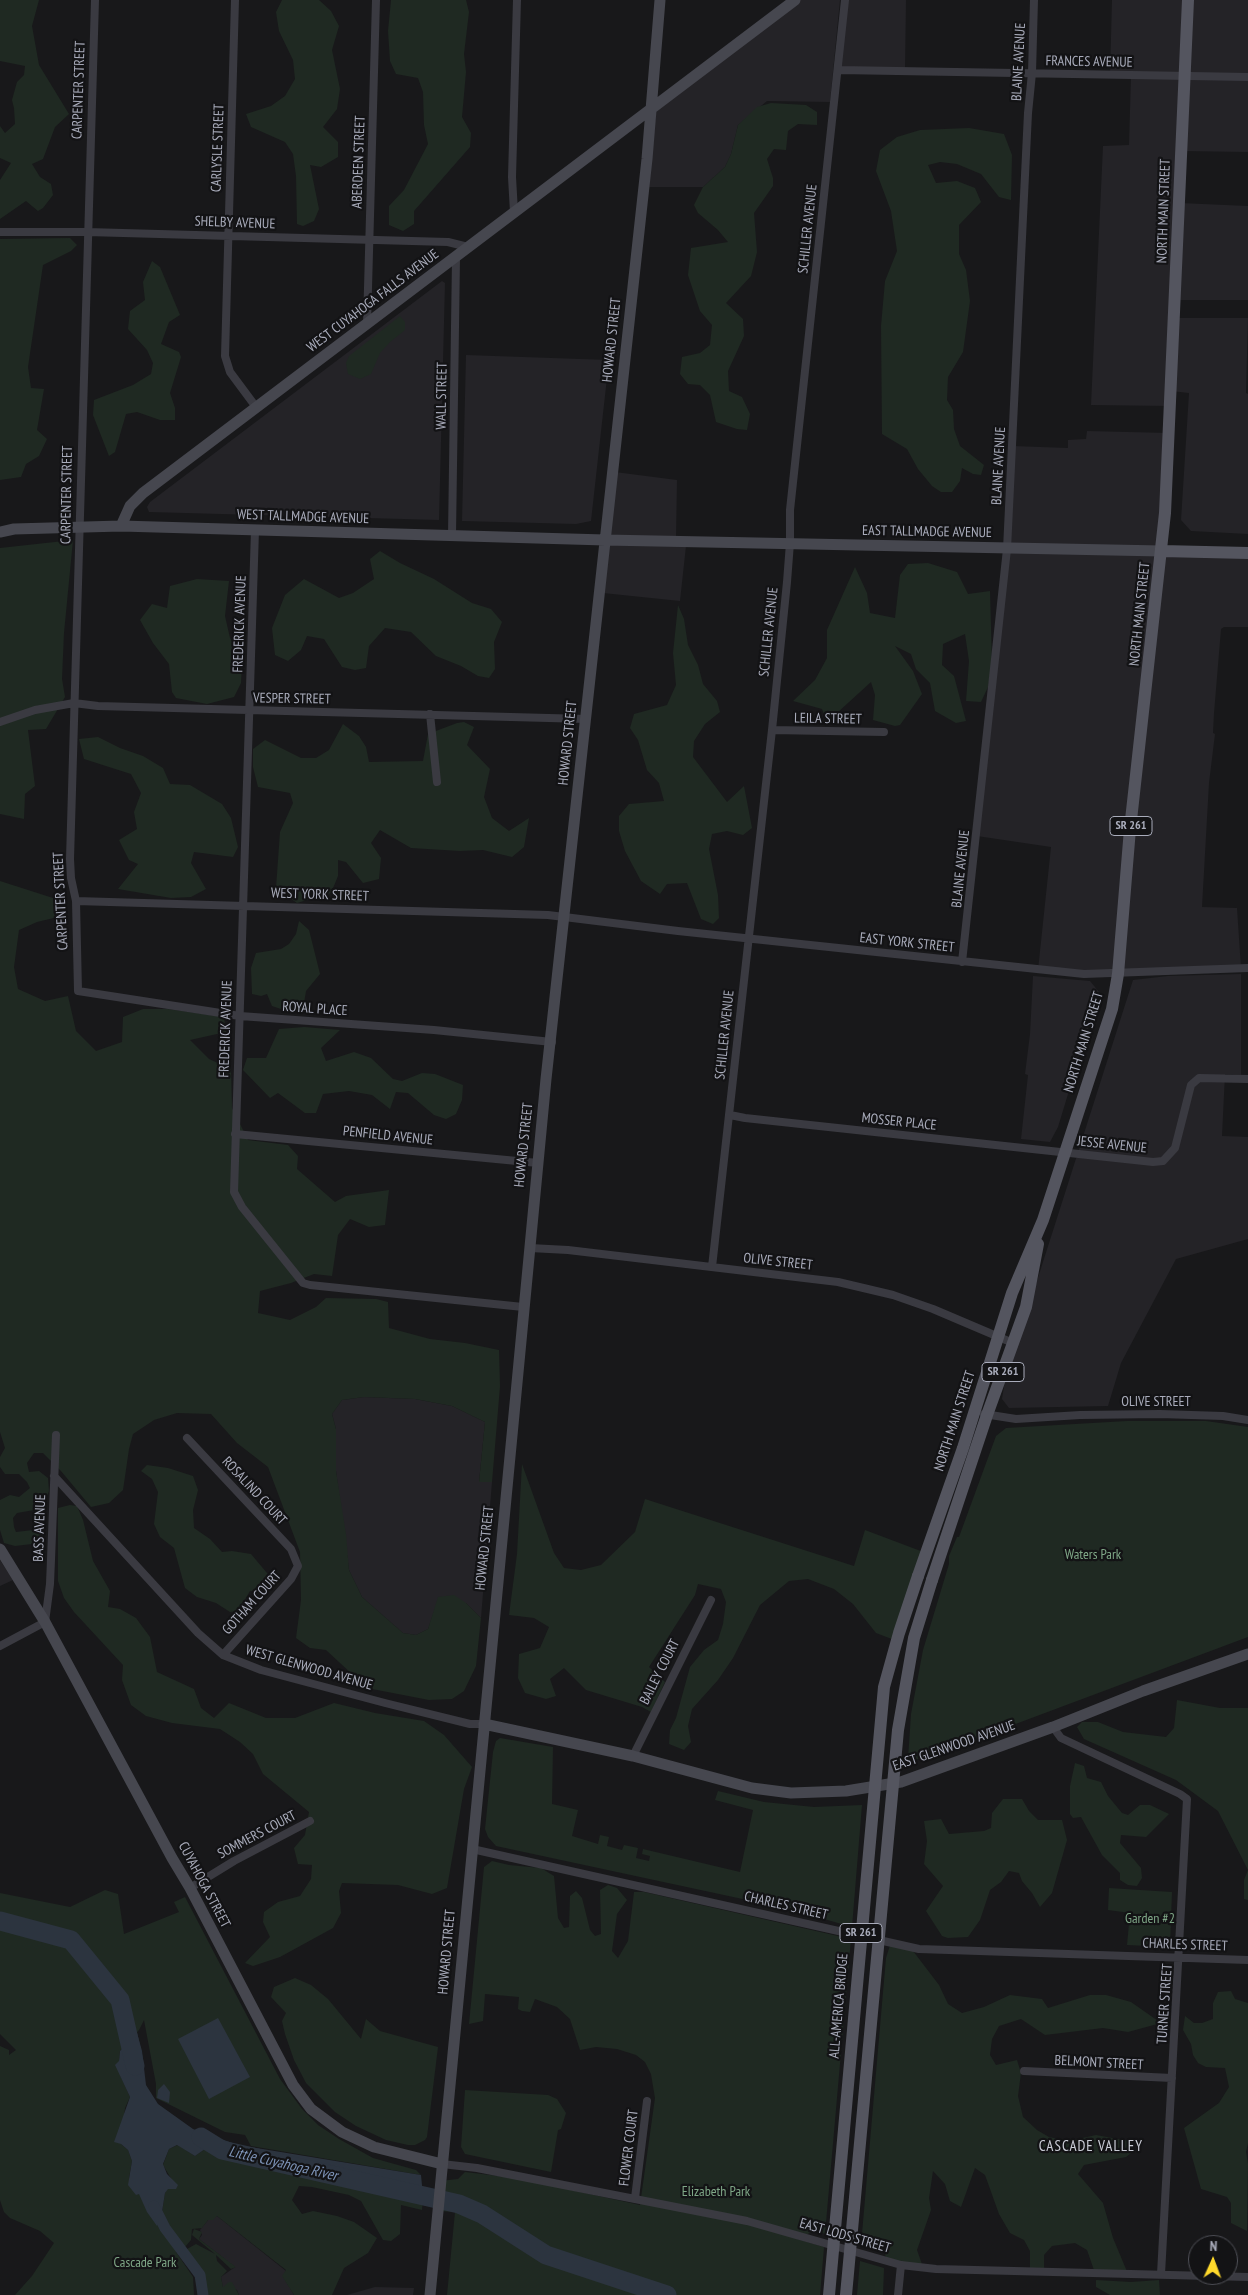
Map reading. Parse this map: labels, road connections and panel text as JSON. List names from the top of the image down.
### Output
{
  "streets": {
    "main road": [
      "NORTH MAIN STREET",
      "WEST CUYAHOGA FALLS AVENUE",
      "HOWARD STREET",
      "WEST TALLMADGE AVENUE",
      "EAST TALLMADGE AVENUE",
      "SR 261",
      "EAST GLENWOOD AVENUE",
      "CUYAHOGA STREET",
      "ALL-AMERICA BRIDGE"
    ],
    "street": [
      "BLAINE AVENUE",
      "FRANCES AVENUE",
      "CARPENTER STREET",
      "CARLYSLE STREET",
      "ABERDEEN STREET",
      "SHELBY AVENUE",
      "SCHILLER AVENUE",
      "WALL STREET",
      "FREDERICK AVENUE",
      "VESPER STREET",
      "LEILA STREET",
      "WEST YORK STREET",
      "EAST YORK STREET",
      "ROYAL PLACE",
      "MOSSER PLACE",
      "PENFIELD AVENUE",
      "JESSE AVENUE",
      "OLIVE STREET",
      "ROSALIND COURT",
      "BASS AVENUE",
      "GOTHAM COURT",
      "WEST GLENWOOD AVENUE",
      "BAILEY COURT",
      "SOMMERS COURT",
      "CHARLES STREET",
      "TURNER STREET",
      "BELMONT STREET",
      "FLOWER COURT",
      "EAST LODS STREET"
    ]
  },
  "crossings": [
    ["BLAINE AVENUE", "FRANCES AVENUE"],
    ["BLAINE AVENUE", "EAST TALLMADGE AVENUE"],
    ["BLAINE AVENUE", "EAST YORK STREET"],
    ["FRANCES AVENUE", "NORTH MAIN STREET"],
    ["FRANCES AVENUE", "SCHILLER AVENUE"],
    ["CARPENTER STREET", "SHELBY AVENUE"],
    ["CARPENTER STREET", "WEST TALLMADGE AVENUE"],
    ["CARPENTER STREET", "VESPER STREET"],
    ["CARPENTER STREET", "WEST YORK STREET"],
    ["CARPENTER STREET", "ROYAL PLACE"],
    ["CARLYSLE STREET", "SHELBY AVENUE"],
    ["CARLYSLE STREET", "WEST CUYAHOGA FALLS AVENUE"],
    ["ABERDEEN STREET", "SHELBY AVENUE"],
    ["ABERDEEN STREET", "WEST CUYAHOGA FALLS AVENUE"],
    ["NORTH MAIN STREET", "EAST TALLMADGE AVENUE"],
    ["NORTH MAIN STREET", "EAST YORK STREET"],
    ["NORTH MAIN STREET", "MOSSER PLACE"],
    ["NORTH MAIN STREET", "JESSE AVENUE"],
    ["NORTH MAIN STREET", "OLIVE STREET"],
    ["NORTH MAIN STREET", "ALL-AMERICA BRIDGE"],
    ["SHELBY AVENUE", "WEST CUYAHOGA FALLS AVENUE"],
    ["SCHILLER AVENUE", "EAST TALLMADGE AVENUE"],
    ["SCHILLER AVENUE", "LEILA STREET"],
    ["SCHILLER AVENUE", "EAST YORK STREET"],
    ["SCHILLER AVENUE", "MOSSER PLACE"],
    ["SCHILLER AVENUE", "OLIVE STREET"],
    ["WEST CUYAHOGA FALLS AVENUE", "HOWARD STREET"],
    ["WEST CUYAHOGA FALLS AVENUE", "WALL STREET"],
    ["WEST CUYAHOGA FALLS AVENUE", "WEST TALLMADGE AVENUE"],
    ["HOWARD STREET", "WEST TALLMADGE AVENUE"],
    ["HOWARD STREET", "EAST TALLMADGE AVENUE"],
    ["HOWARD STREET", "FREDERICK AVENUE"],
    ["HOWARD STREET", "VESPER STREET"],
    ["HOWARD STREET", "WEST YORK STREET"],
    ["HOWARD STREET", "EAST YORK STREET"],
    ["HOWARD STREET", "ROYAL PLACE"],
    ["HOWARD STREET", "PENFIELD AVENUE"],
    ["HOWARD STREET", "OLIVE STREET"],
    ["HOWARD STREET", "WEST GLENWOOD AVENUE"],
    ["HOWARD STREET", "EAST GLENWOOD AVENUE"],
    ["HOWARD STREET", "CUYAHOGA STREET"],
    ["HOWARD STREET", "CHARLES STREET"],
    ["HOWARD STREET", "EAST LODS STREET"],
    ["WALL STREET", "WEST TALLMADGE AVENUE"],
    ["WEST TALLMADGE AVENUE", "EAST TALLMADGE AVENUE"],
    ["WEST TALLMADGE AVENUE", "FREDERICK AVENUE"],
    ["FREDERICK AVENUE", "VESPER STREET"],
    ["FREDERICK AVENUE", "WEST YORK STREET"],
    ["FREDERICK AVENUE", "ROYAL PLACE"],
    ["FREDERICK AVENUE", "PENFIELD AVENUE"],
    ["WEST YORK STREET", "EAST YORK STREET"],
    ["MOSSER PLACE", "JESSE AVENUE"],
    ["ROSALIND COURT", "GOTHAM COURT"],
    ["BASS AVENUE", "WEST GLENWOOD AVENUE"],
    ["BASS AVENUE", "CUYAHOGA STREET"],
    ["GOTHAM COURT", "WEST GLENWOOD AVENUE"],
    ["WEST GLENWOOD AVENUE", "EAST GLENWOOD AVENUE"],
    ["BAILEY COURT", "EAST GLENWOOD AVENUE"],
    ["EAST GLENWOOD AVENUE", "TURNER STREET"],
    ["SOMMERS COURT", "CUYAHOGA STREET"],
    ["CUYAHOGA STREET", "EAST LODS STREET"],
    ["CHARLES STREET", "TURNER STREET"],
    ["TURNER STREET", "BELMONT STREET"],
    ["TURNER STREET", "EAST LODS STREET"],
    ["FLOWER COURT", "EAST LODS STREET"]
  ],
  "districts": ["CASCADE VALLEY"],
  "water": ["Little Cuyahoga River"],
  "parks": [
    "Waters Park",
    "Garden #2",
    "Elizabeth Park",
    "Cascade Park"
  ],
  "north": "top"
}
